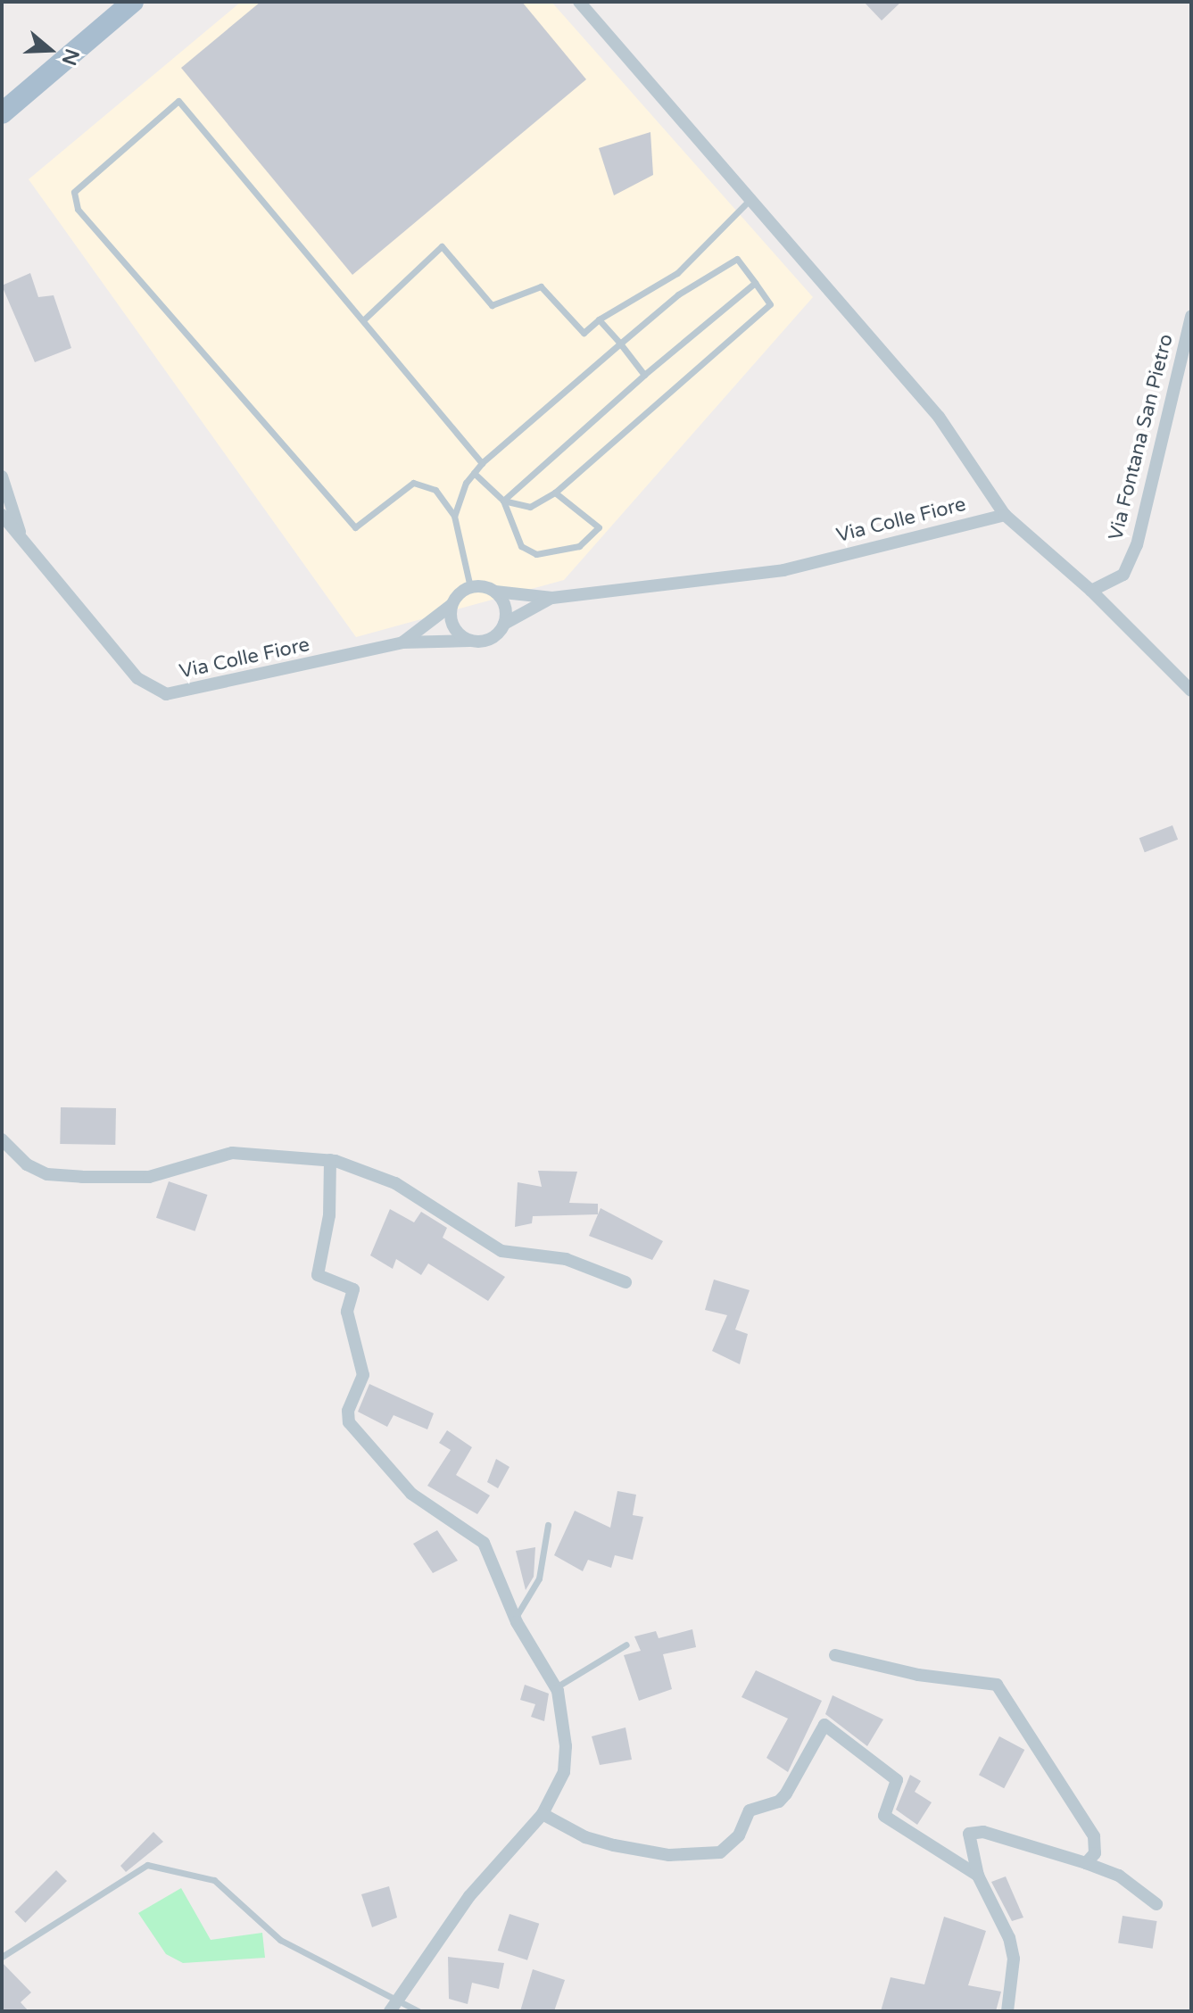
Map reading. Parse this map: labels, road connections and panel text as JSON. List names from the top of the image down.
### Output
{
  "streets": {
    "street": ["Via Fontana San Pietro", "Via Colle Fiore"]
  },
  "north": "right"
}
